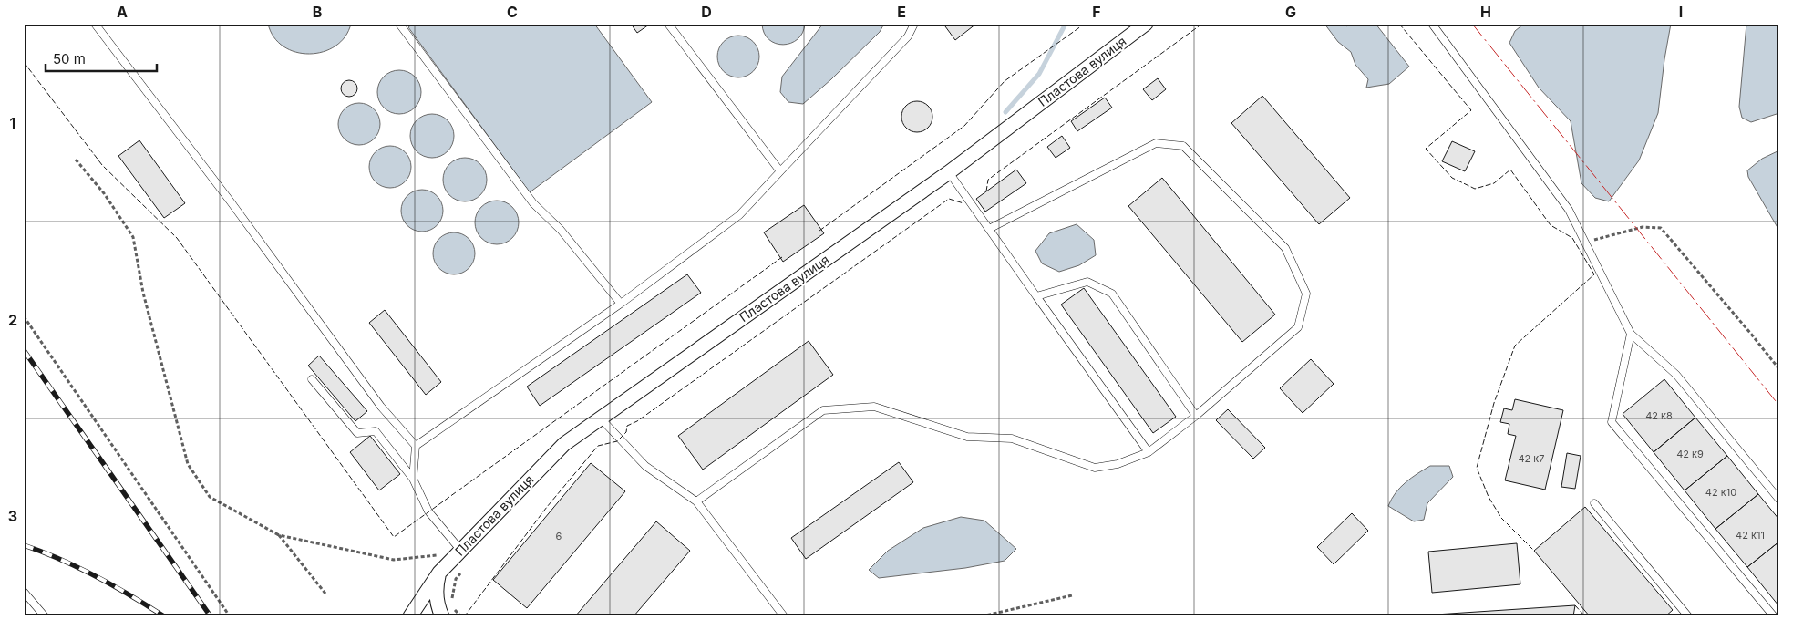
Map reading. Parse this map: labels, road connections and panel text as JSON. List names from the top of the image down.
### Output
{
  "streets": {
    "street": ["Пластова вулиця"]
  },
  "house_numbers": [
    "42 к8",
    "42 к9",
    "42 к7",
    "42 к10",
    "42 к11",
    "6"
  ],
  "scale_bar": "50 m",
  "grid": {
    "columns": [
      "A",
      "B",
      "C",
      "D",
      "E",
      "F",
      "G",
      "H",
      "I"
    ],
    "rows": ["1", "2", "3"]
  }
}
